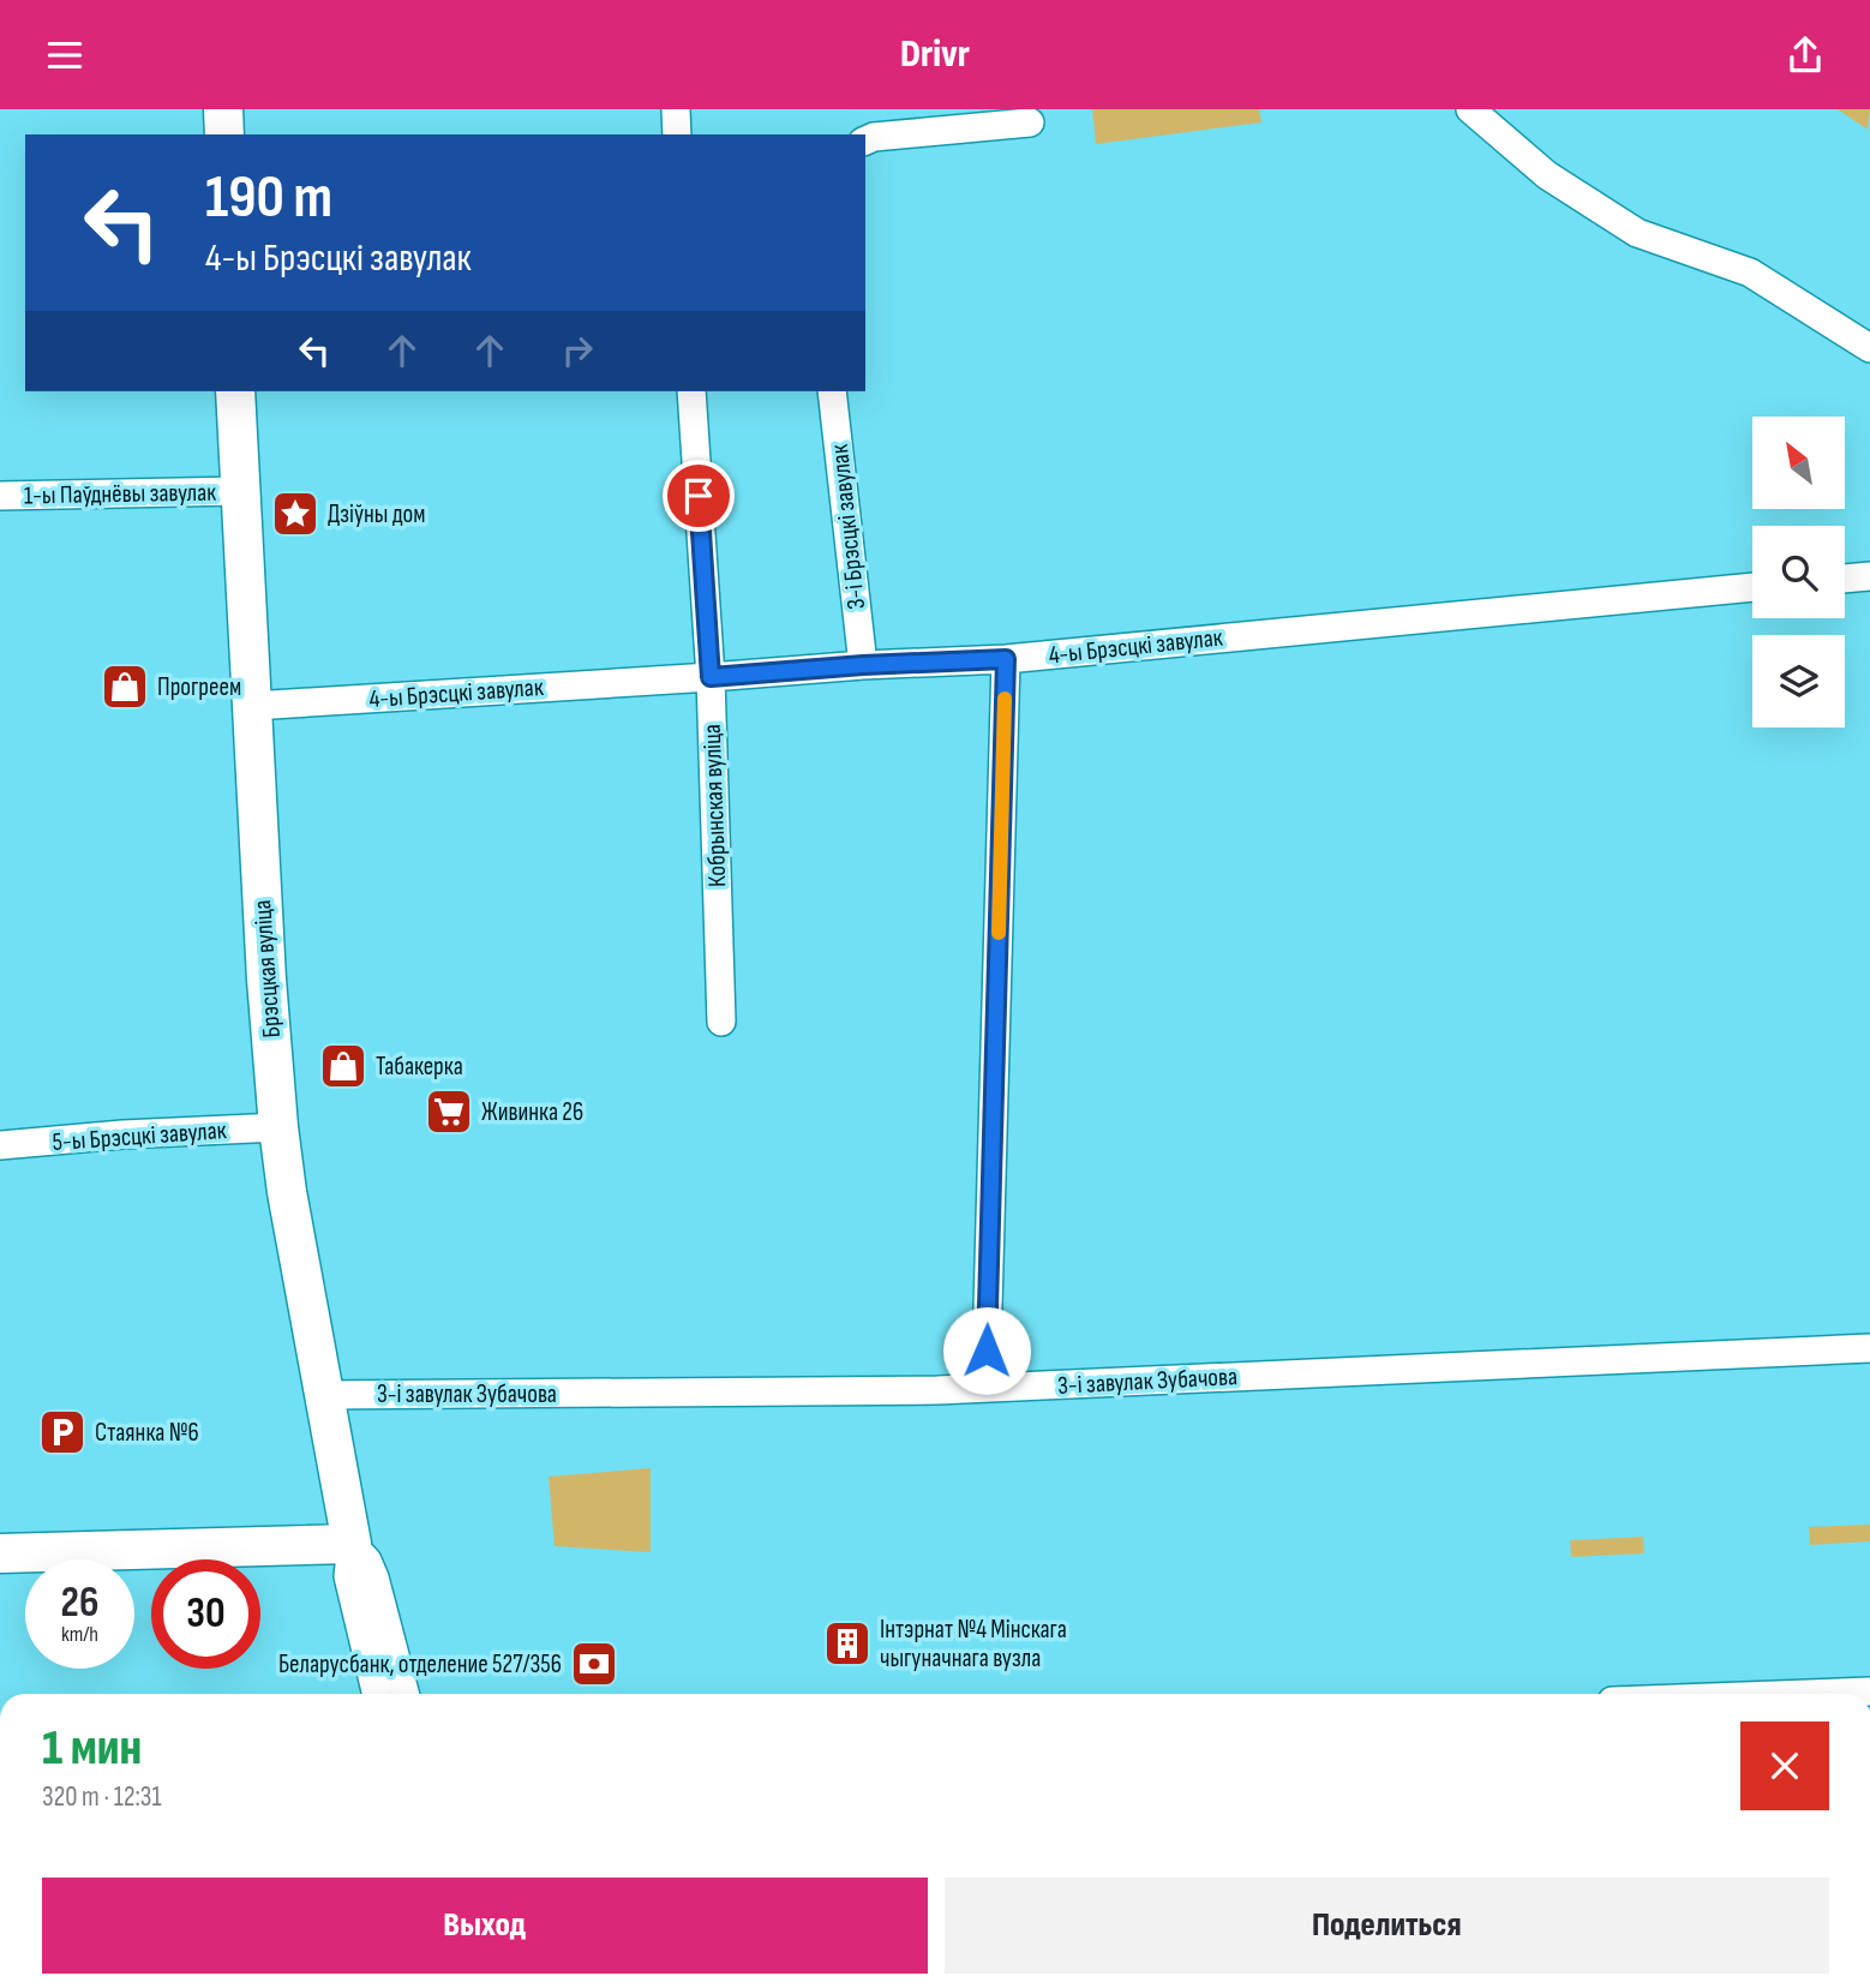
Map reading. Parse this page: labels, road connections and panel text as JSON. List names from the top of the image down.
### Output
{
  "streets": {
    "street": [
      "1-ы Паўднёвы завулак",
      "3-і Брэсцкі завулак",
      "4-ы Брэсцкі завулак",
      "Кобрынская вуліца",
      "Брэсцкая вуліца",
      "5-ы Брэсцкі завулак",
      "3-і завулак Зубачова"
    ]
  },
  "crossings": [
    ["1-ы Паўднёвы завулак", "Брэсцкая вуліца"],
    ["3-і Брэсцкі завулак", "4-ы Брэсцкі завулак"],
    ["4-ы Брэсцкі завулак", "Кобрынская вуліца"],
    ["4-ы Брэсцкі завулак", "Брэсцкая вуліца"],
    ["Брэсцкая вуліца", "5-ы Брэсцкі завулак"],
    ["Брэсцкая вуліца", "3-і завулак Зубачова"]
  ],
  "places": {
    "place": ["Дзіўны дом"],
    "shop": ["Прогреем", "Табакерка"],
    "supermarket": ["Живинка 26"],
    "parking": ["Стаянка №6"],
    "building": ["Інтэрнат №4 Мінскага чыгуначнага вузла"],
    "bank": ["Беларусбанк, отделение 527/356"]
  },
  "north": "top left",
  "page": {
    "header": "Drivr",
    "turn": ["190 m", "4-ы Брэсцкі завулак"],
    "speed": "26 km/h",
    "limit": "30",
    "heading": ["1 мин", "320 m · 12:31"],
    "buttons": ["Выход", "Поделиться"]
  }
}
